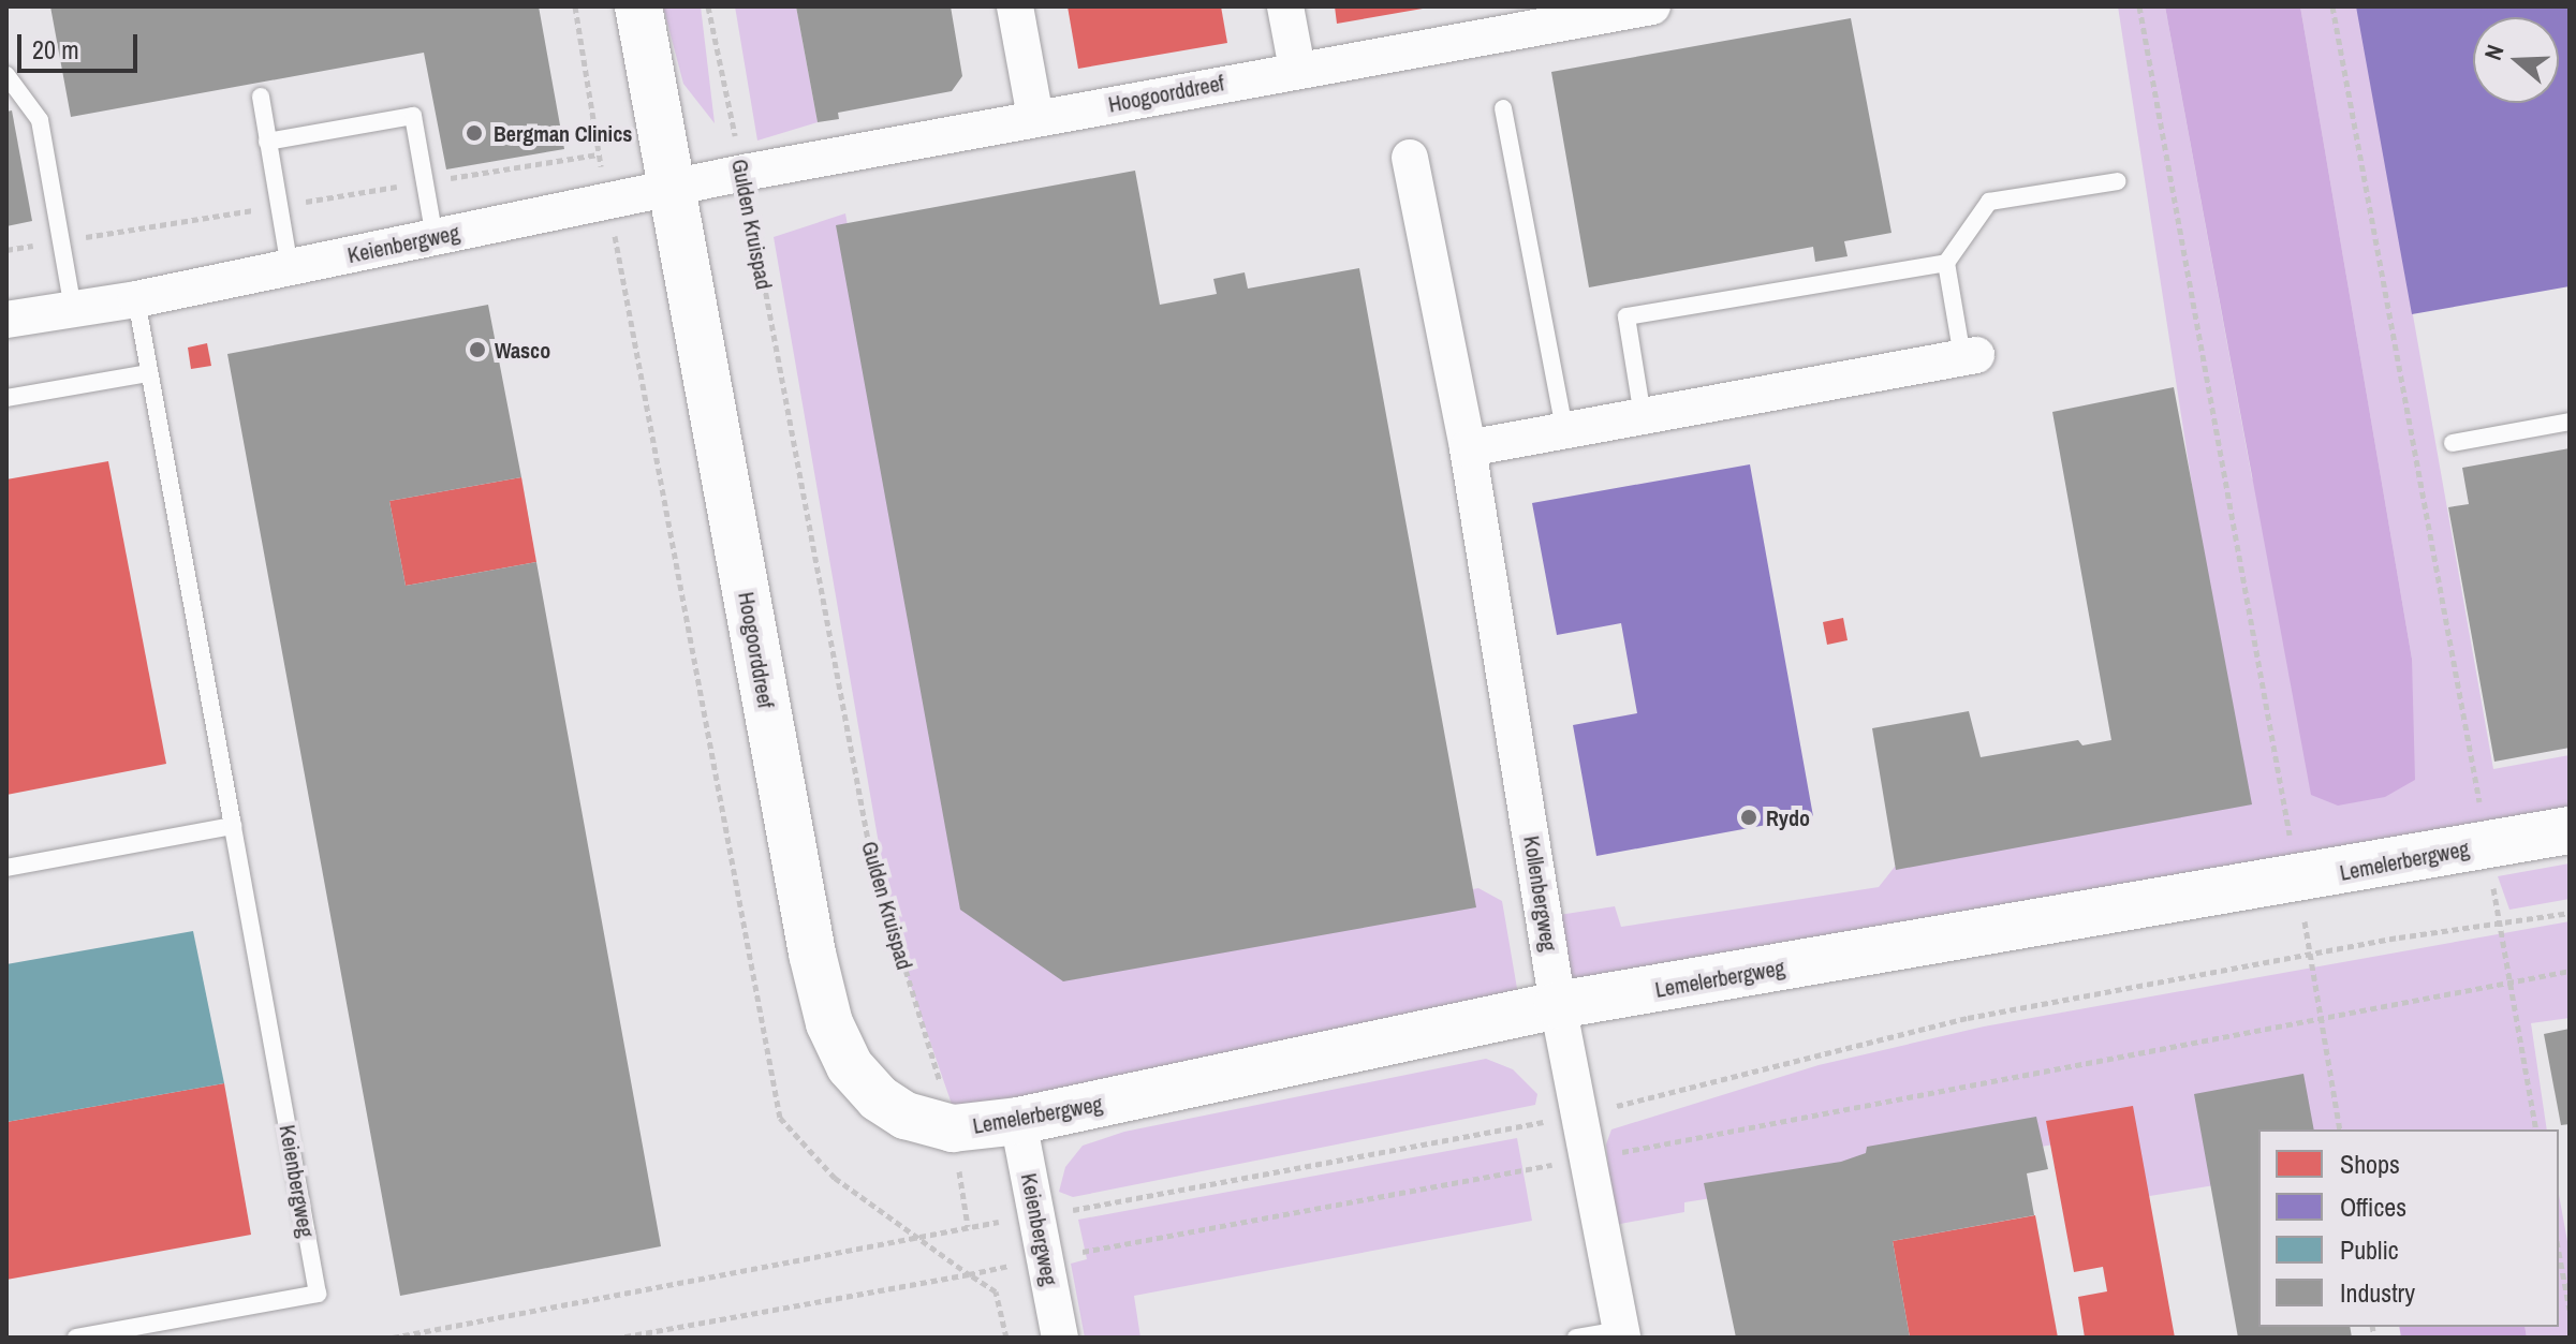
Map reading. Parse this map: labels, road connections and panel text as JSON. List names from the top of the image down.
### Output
{
  "streets": {
    "street": [
      "Hoogoorddreef",
      "Keienbergweg",
      "Lemelerbergweg",
      "Kollenbergweg"
    ],
    "path": ["Gulden Kruispad"]
  },
  "crossings": [
    ["Hoogoorddreef", "Gulden Kruispad"],
    ["Hoogoorddreef", "Keienbergweg"],
    ["Hoogoorddreef", "Lemelerbergweg"],
    ["Gulden Kruispad", "Lemelerbergweg"],
    ["Keienbergweg", "Lemelerbergweg"],
    ["Lemelerbergweg", "Kollenbergweg"]
  ],
  "places": ["Bergman Clinics", "Wasco", "Rydo"],
  "legend": [
    "Shops",
    "Offices",
    "Public",
    "Industry"
  ],
  "scale_bar": "20 m",
  "north": "left"
}
